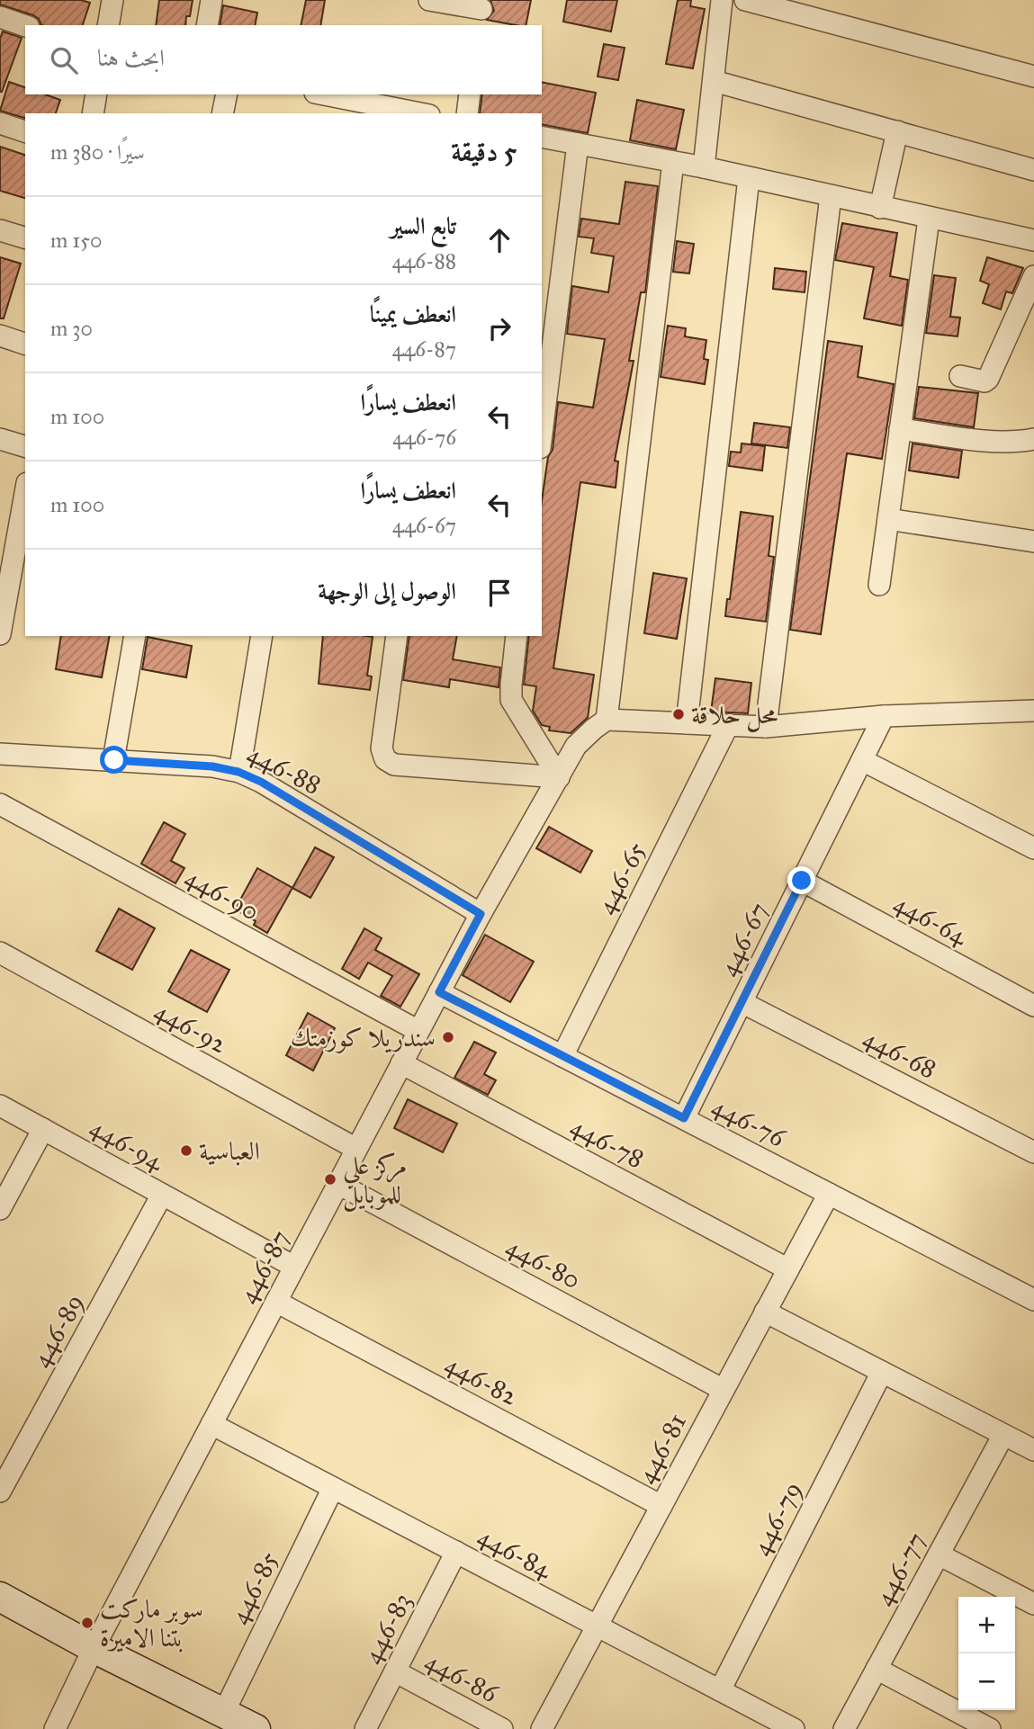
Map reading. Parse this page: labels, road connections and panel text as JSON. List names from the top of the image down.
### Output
{
  "streets": {
    "street": [
      "446-88",
      "446-65",
      "446-90",
      "446-64",
      "446-67",
      "446-92",
      "446-68",
      "446-76",
      "446-78",
      "446-94",
      "446-80",
      "446-87",
      "446-89",
      "446-82",
      "446-81",
      "446-79",
      "446-84",
      "446-77",
      "446-85",
      "446-83",
      "446-86"
    ]
  },
  "crossings": [
    ["446-88", "446-87"],
    ["446-65", "446-76"],
    ["446-90", "446-87"],
    ["446-64", "446-67"],
    ["446-67", "446-68"],
    ["446-67", "446-76"],
    ["446-92", "446-87"],
    ["446-76", "446-87"],
    ["446-76", "446-81"],
    ["446-78", "446-87"],
    ["446-78", "446-81"],
    ["446-94", "446-87"],
    ["446-94", "446-89"],
    ["446-80", "446-87"],
    ["446-80", "446-81"],
    ["446-87", "446-82"],
    ["446-87", "446-84"],
    ["446-82", "446-81"],
    ["446-81", "446-84"],
    ["446-79", "446-84"],
    ["446-84", "446-85"],
    ["446-84", "446-83"],
    ["446-83", "446-86"]
  ],
  "places": [
    "محل حلاقة",
    "سندريلا كوزمتك",
    "العباسية",
    "مركز علي للموبايل",
    "سوبر ماركت بتنا الاميرة"
  ],
  "page": {
    "search": "ابحث هنا",
    "heading": ["5 دقيقة", "سيرًا · 380 m"],
    "list": [
      ["تابع السير", "446-88", "150 m"],
      ["انعطف يمينًا", "446-87", "30 m"],
      ["انعطف يسارًا", "446-76", "100 m"],
      ["انعطف يسارًا", "446-67", "100 m"],
      "الوصول إلى الوجهة"
    ],
    "map_buttons": ["+", "−"]
  }
}
